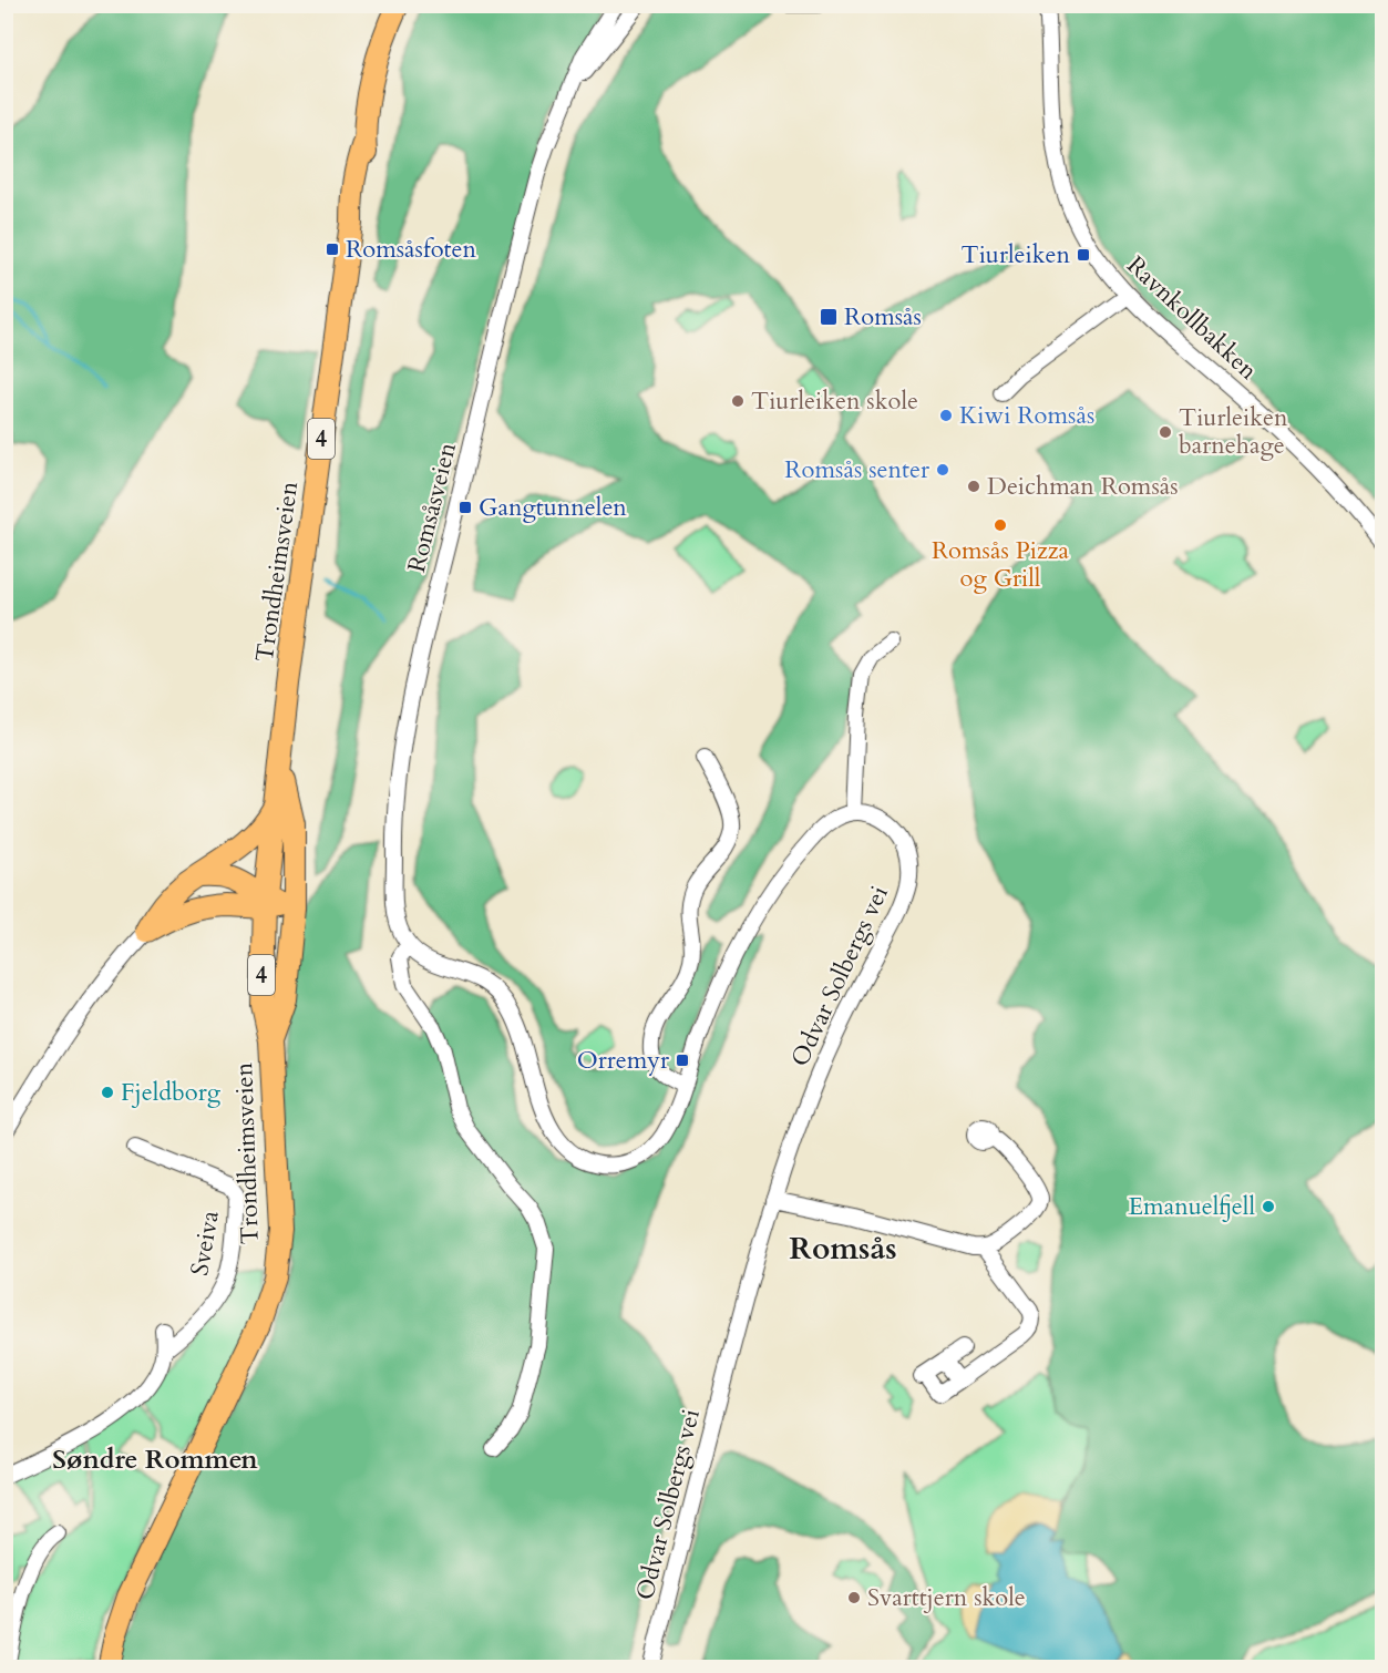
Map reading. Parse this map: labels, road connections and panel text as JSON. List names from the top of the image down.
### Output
{
  "streets": {
    "highway": ["4", "Trondheimsveien"],
    "street": [
      "Ravnkollbakken",
      "Romsåsveien",
      "Odvar Solbergs vei",
      "Sveiva"
    ]
  },
  "districts": ["Romsås", "Søndre Rommen"],
  "places": {
    "transit": [
      "Romsåsfoten",
      "Tiurleiken",
      "Romsås",
      "Gangtunnelen",
      "Orremyr"
    ],
    "other": [
      "Tiurleiken skole",
      "Kiwi Romsås",
      "Tiurleiken barnehage",
      "Romsås senter",
      "Deichman Romsås",
      "Romsås Pizza og Grill",
      "Fjeldborg",
      "Emanuelfjell",
      "Svarttjern skole"
    ]
  }
}
